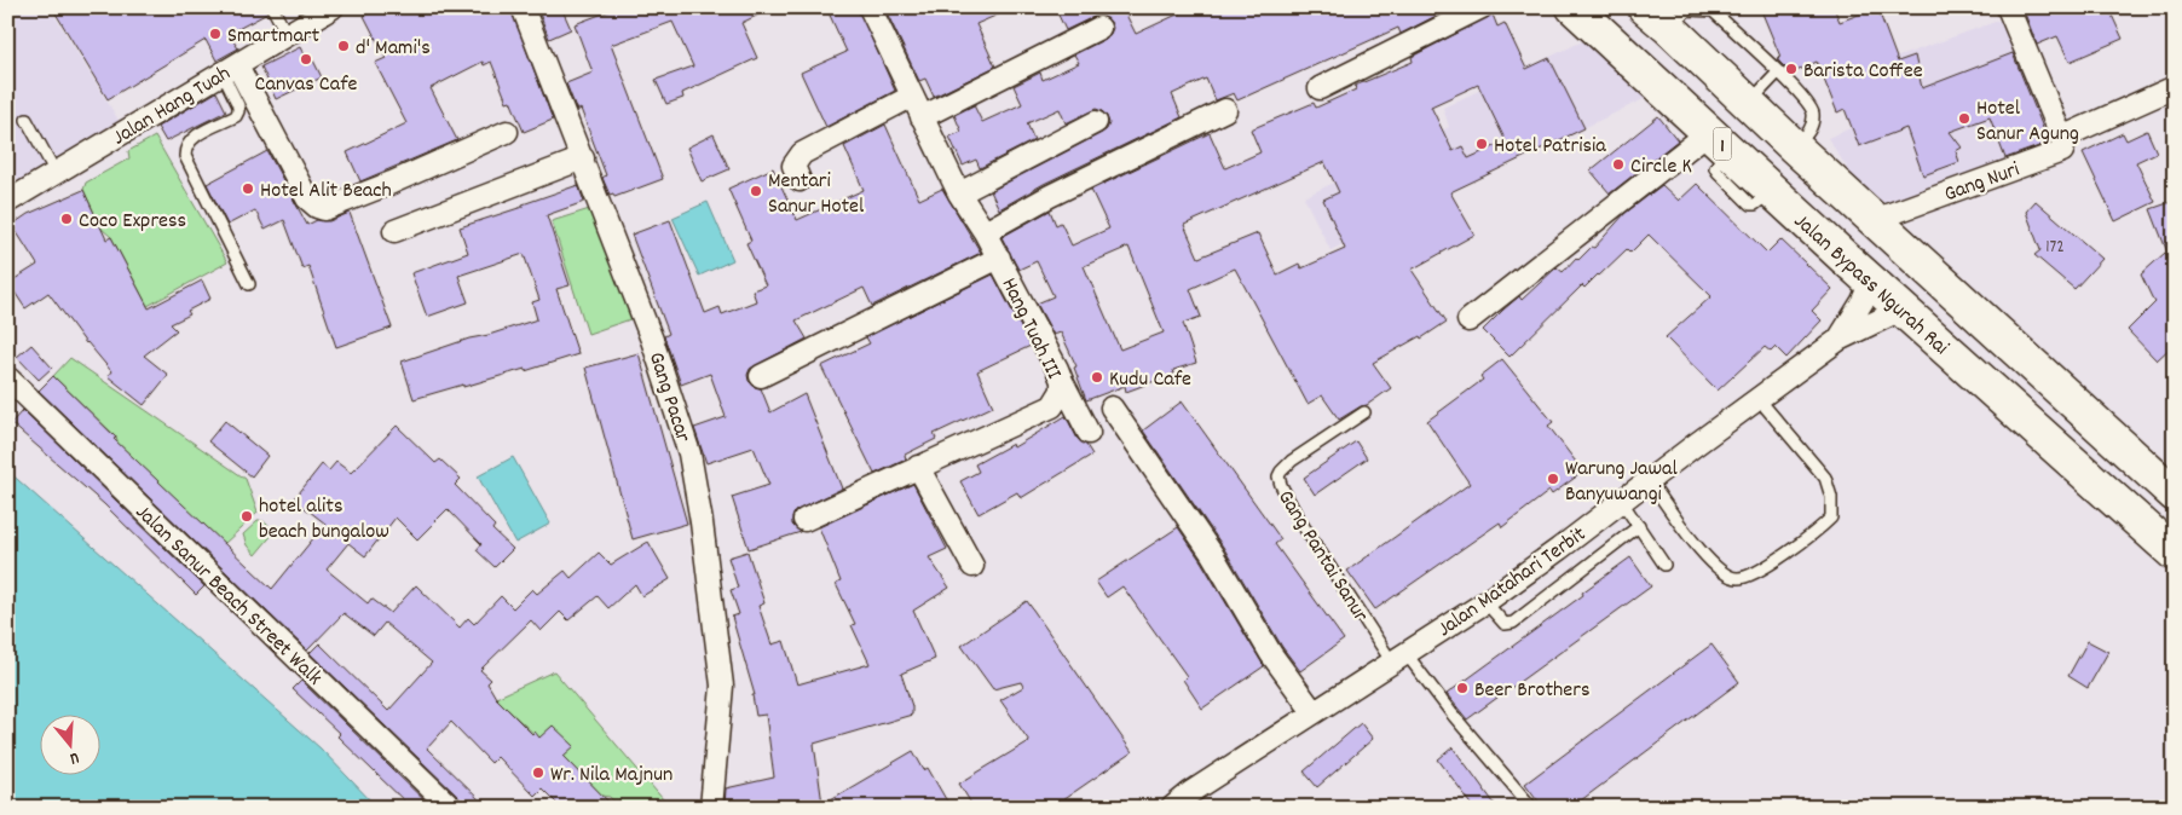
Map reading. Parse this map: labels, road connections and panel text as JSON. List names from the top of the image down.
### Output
{
  "streets": {
    "highway": ["1", "Jalan Bypass Ngurah Rai"],
    "street": [
      "Jalan Hang Tuah",
      "Gang Nuri",
      "Hang Tuah III",
      "Gang Pacar",
      "Jalan Matahari Terbit",
      "Jalan Sanur Beach Street Walk"
    ],
    "lane": ["Gang Pantai Sanur"]
  },
  "crossings": [
    ["1", "Gang Nuri"],
    ["Jalan Bypass Ngurah Rai", "Jalan Matahari Terbit"],
    ["Gang Pantai Sanur", "Jalan Matahari Terbit"]
  ],
  "places": [
    "Smartmart",
    "d' Mami's",
    "Canvas Cafe",
    "Barista Coffee",
    "Hotel Sanur Agung",
    "Hotel Patrisia",
    "Circle K",
    "Hotel Alit Beach",
    "Mentari Sanur Hotel",
    "Coco Express",
    "Kudu Cafe",
    "Warung Jawal Banyuwangi",
    "hotel alits beach bungalow",
    "Beer Brothers",
    "Wr. Nila Majnun"
  ],
  "house_numbers": ["172"],
  "north": "bottom"
}
